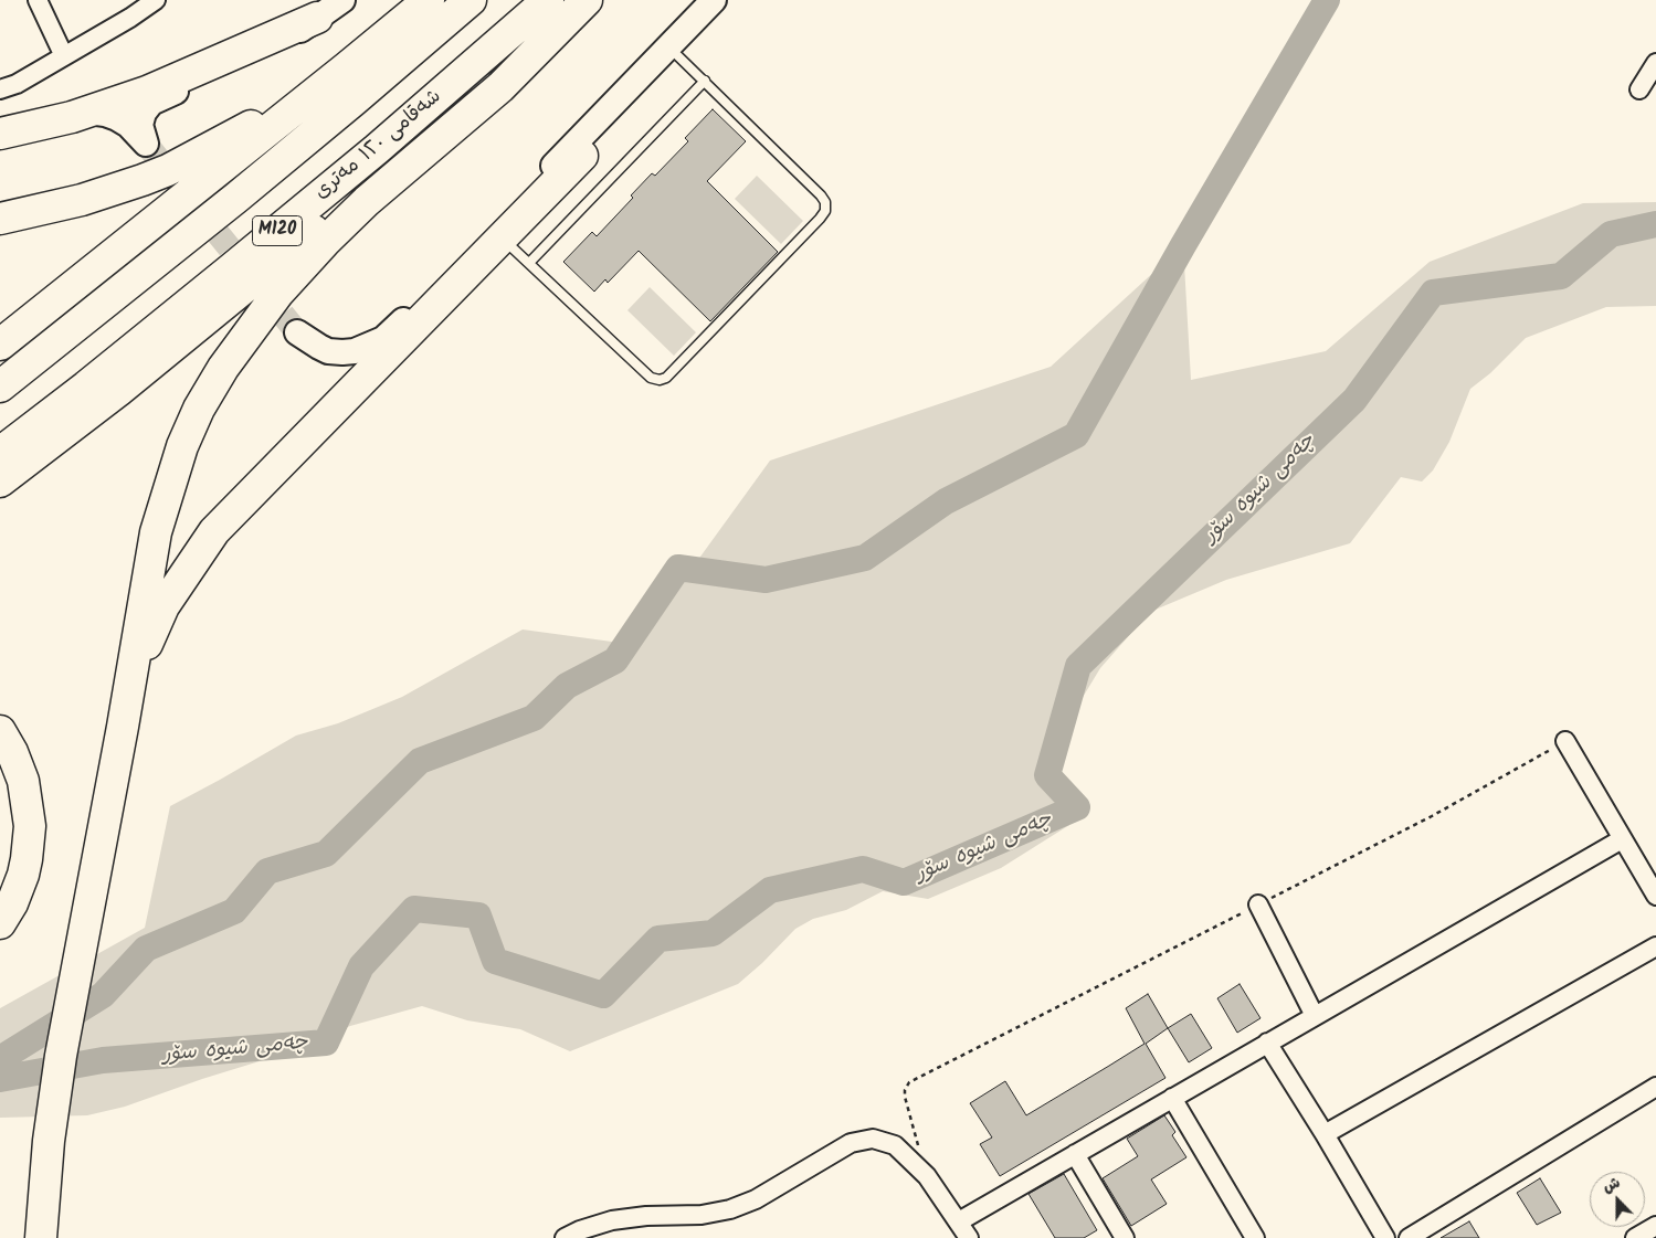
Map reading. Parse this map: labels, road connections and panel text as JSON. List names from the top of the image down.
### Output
{
  "streets": {
    "highway": ["شەقامی ١٢٠ مەتری", "M120"]
  },
  "water": ["چەمی شیوە سۆر"],
  "north": "top"
}
